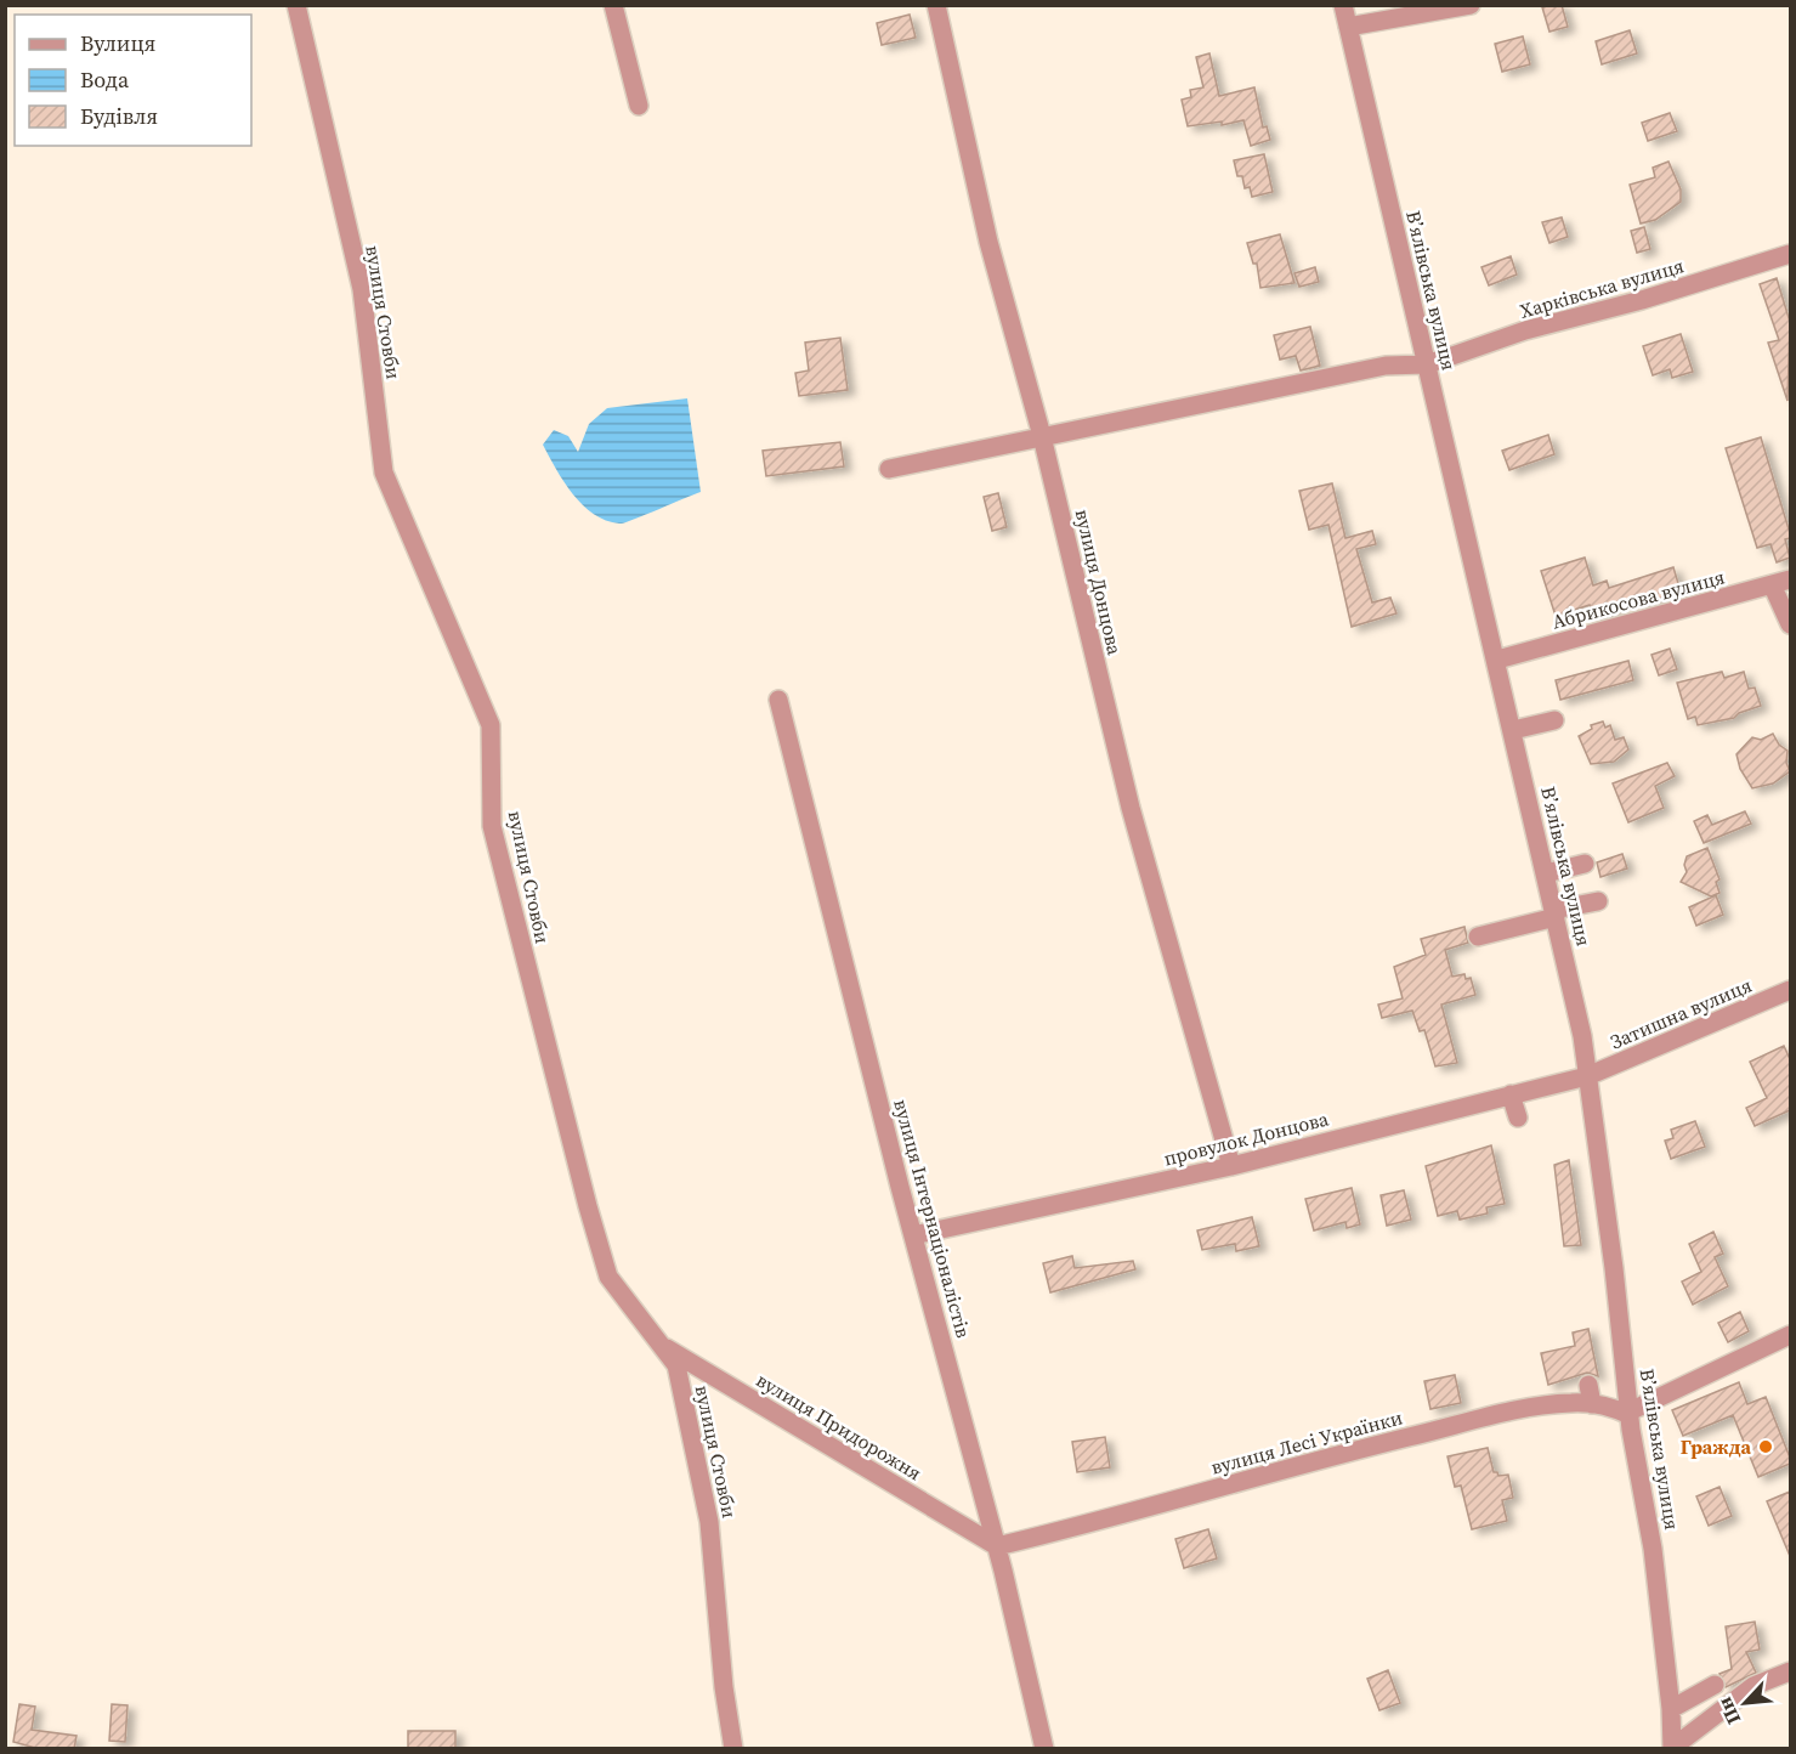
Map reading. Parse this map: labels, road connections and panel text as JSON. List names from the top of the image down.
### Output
{
  "streets": {
    "street": [
      "Харківська вулиця",
      "В’ялівська вулиця",
      "вулиця Стовби",
      "вулиця Донцова",
      "Абрикосова вулиця",
      "Затишна вулиця",
      "провулок Донцова",
      "вулиця Інтернаціоналістів",
      "вулиця Придорожня",
      "вулиця Лесі Українки"
    ]
  },
  "crossings": [
    ["Харківська вулиця", "В’ялівська вулиця"],
    ["Харківська вулиця", "вулиця Донцова"],
    ["В’ялівська вулиця", "Абрикосова вулиця"],
    ["В’ялівська вулиця", "Затишна вулиця"],
    ["В’ялівська вулиця", "провулок Донцова"],
    ["В’ялівська вулиця", "вулиця Лесі Українки"],
    ["вулиця Стовби", "вулиця Придорожня"],
    ["вулиця Донцова", "провулок Донцова"],
    ["Затишна вулиця", "провулок Донцова"],
    ["провулок Донцова", "вулиця Інтернаціоналістів"],
    ["вулиця Інтернаціоналістів", "вулиця Придорожня"],
    ["вулиця Інтернаціоналістів", "вулиця Лесі Українки"],
    ["вулиця Придорожня", "вулиця Лесі Українки"]
  ],
  "places": ["Гражда"],
  "legend": ["Вулиця", "Вода", "Будівля"],
  "north": "bottom left"
}
